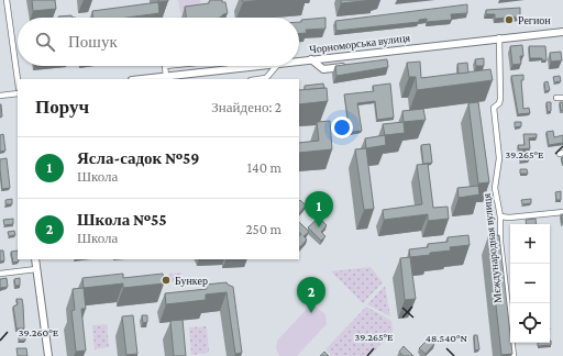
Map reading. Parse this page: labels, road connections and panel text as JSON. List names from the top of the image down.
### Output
{
  "streets": {
    "street": ["Чорноморська вулиця", "Мєждународная вулиця"]
  },
  "crossings": [
    ["Чорноморська вулиця", "Мєждународная вулиця"]
  ],
  "places": ["Регион", "Бункер"],
  "page": {
    "search": "Пошук",
    "heading": ["Поруч", "Знайдено: 2"],
    "list": [
      {
        "mark": "1",
        "name": "Ясла-садок №59",
        "note": "Школа",
        "value": "140 m"
      },
      {
        "mark": "2",
        "name": "Школа №55",
        "note": "Школа",
        "value": "250 m"
      }
    ],
    "pins": ["1", "2"],
    "map_buttons": ["+", "−"]
  },
  "coordinates": ["39.265°E", "39.260°E", "48.540°N"]
}
